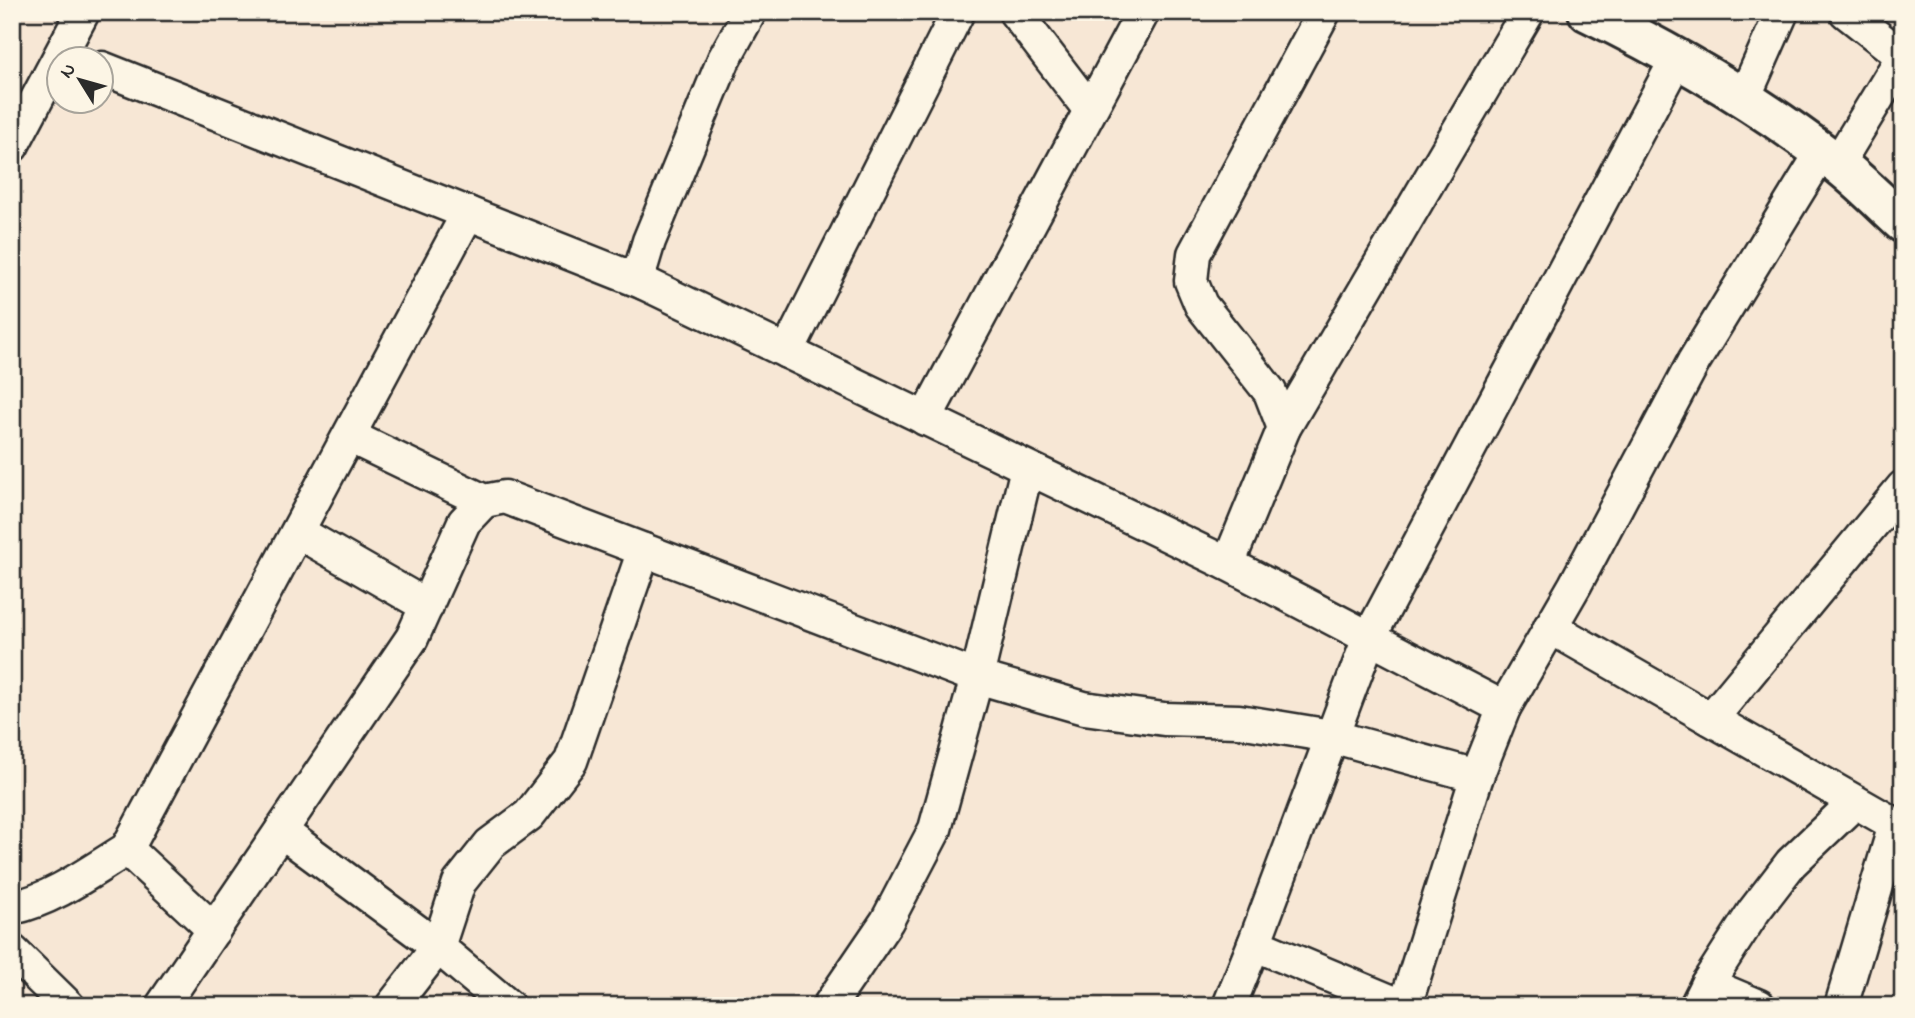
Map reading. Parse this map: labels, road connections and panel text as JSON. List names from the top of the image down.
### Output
{
  "north": "top left"
}
